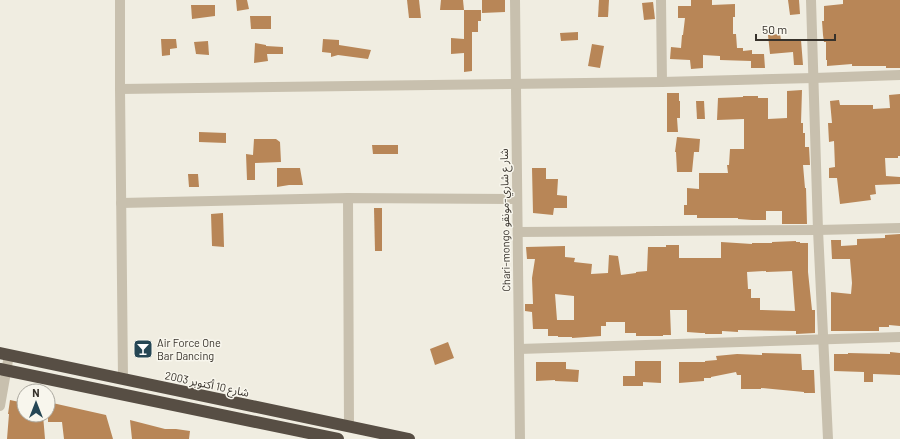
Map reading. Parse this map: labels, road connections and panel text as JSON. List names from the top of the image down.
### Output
{
  "streets": {
    "highway": ["شارع 10 أكتوبر 2003"],
    "street": ["Chari-mongo شار ع شاري-مونقو"]
  },
  "places": {
    "bar": ["Air Force One Bar Dancing"]
  },
  "scale_bar": "50 m",
  "north": "top"
}
